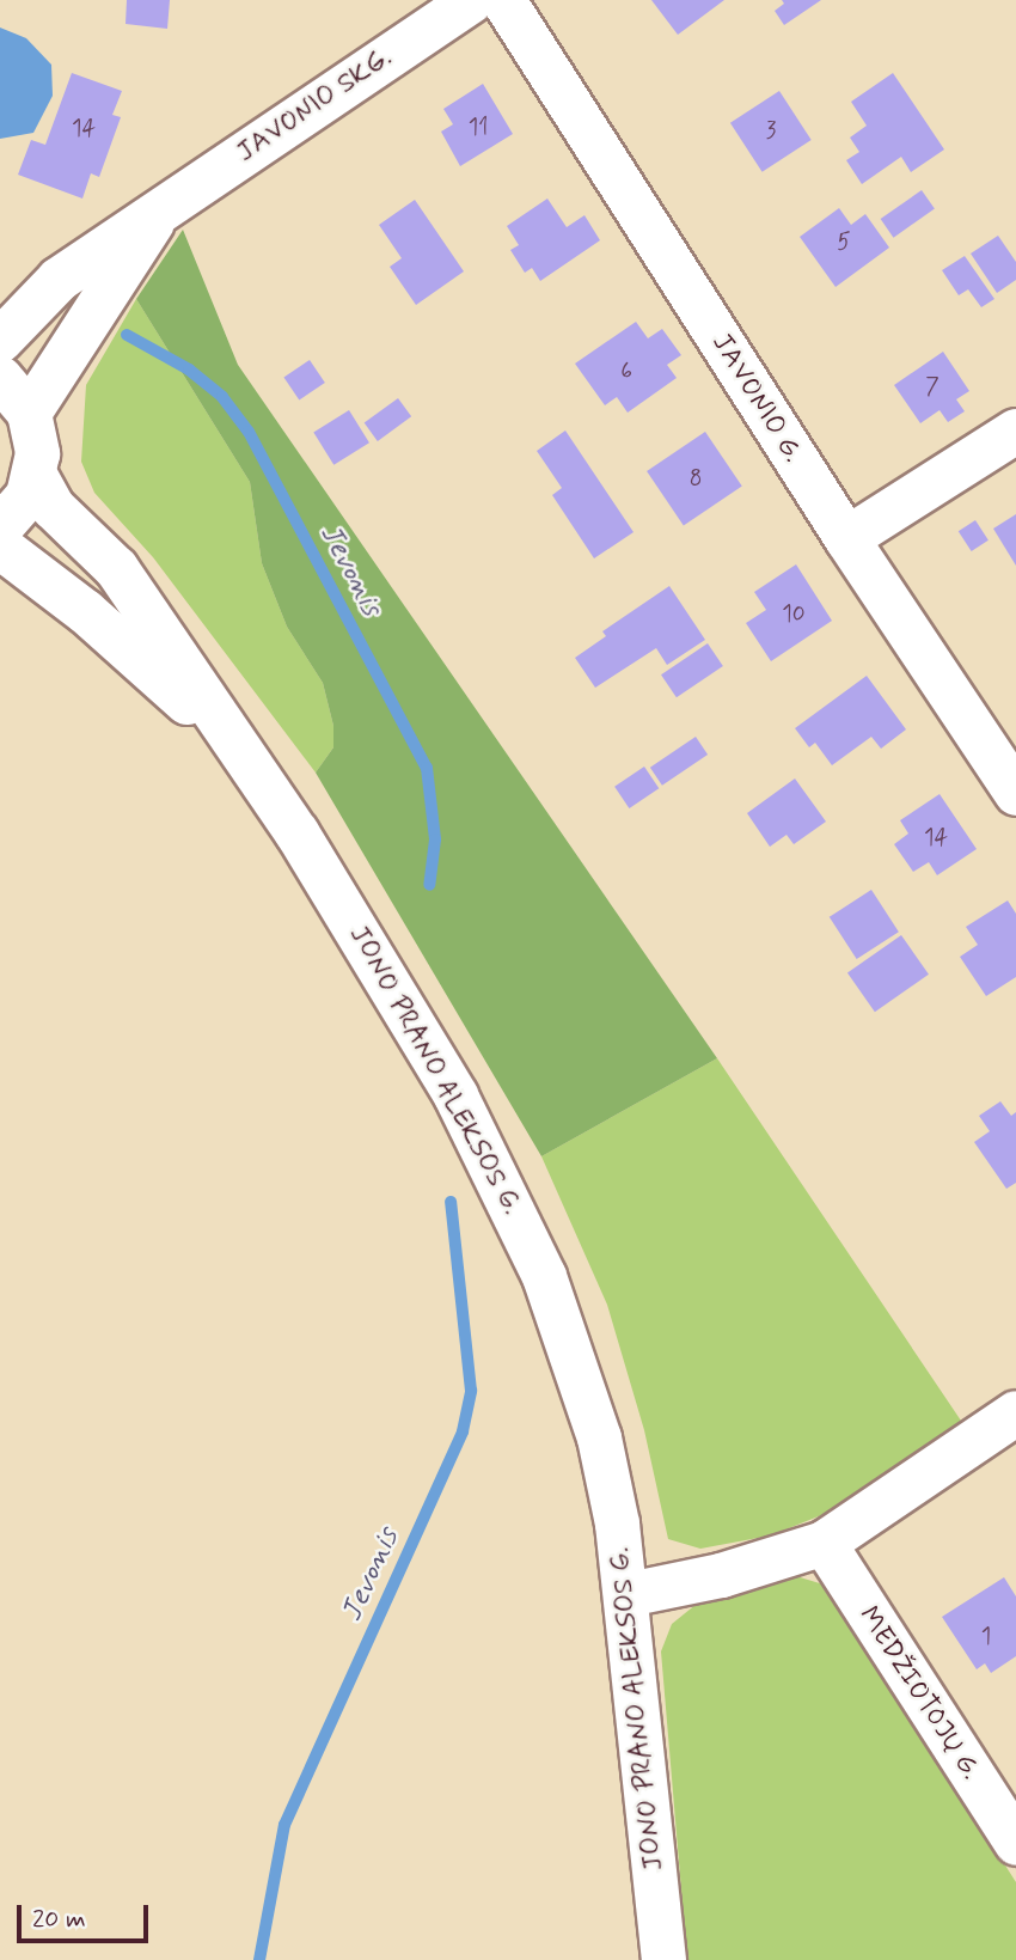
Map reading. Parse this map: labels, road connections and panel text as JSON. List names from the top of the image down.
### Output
{
  "streets": {
    "street": [
      "JAVONIO SKG.",
      "JAVONIO G.",
      "JONO PRANO ALEKSOS G.",
      "MEDŽIOTOJŲ G."
    ]
  },
  "water": ["Jevonis"],
  "house_numbers": [
    "11",
    "14",
    "3",
    "5",
    "6",
    "7",
    "8",
    "10",
    "14",
    "1"
  ],
  "scale_bar": "20 m"
}
